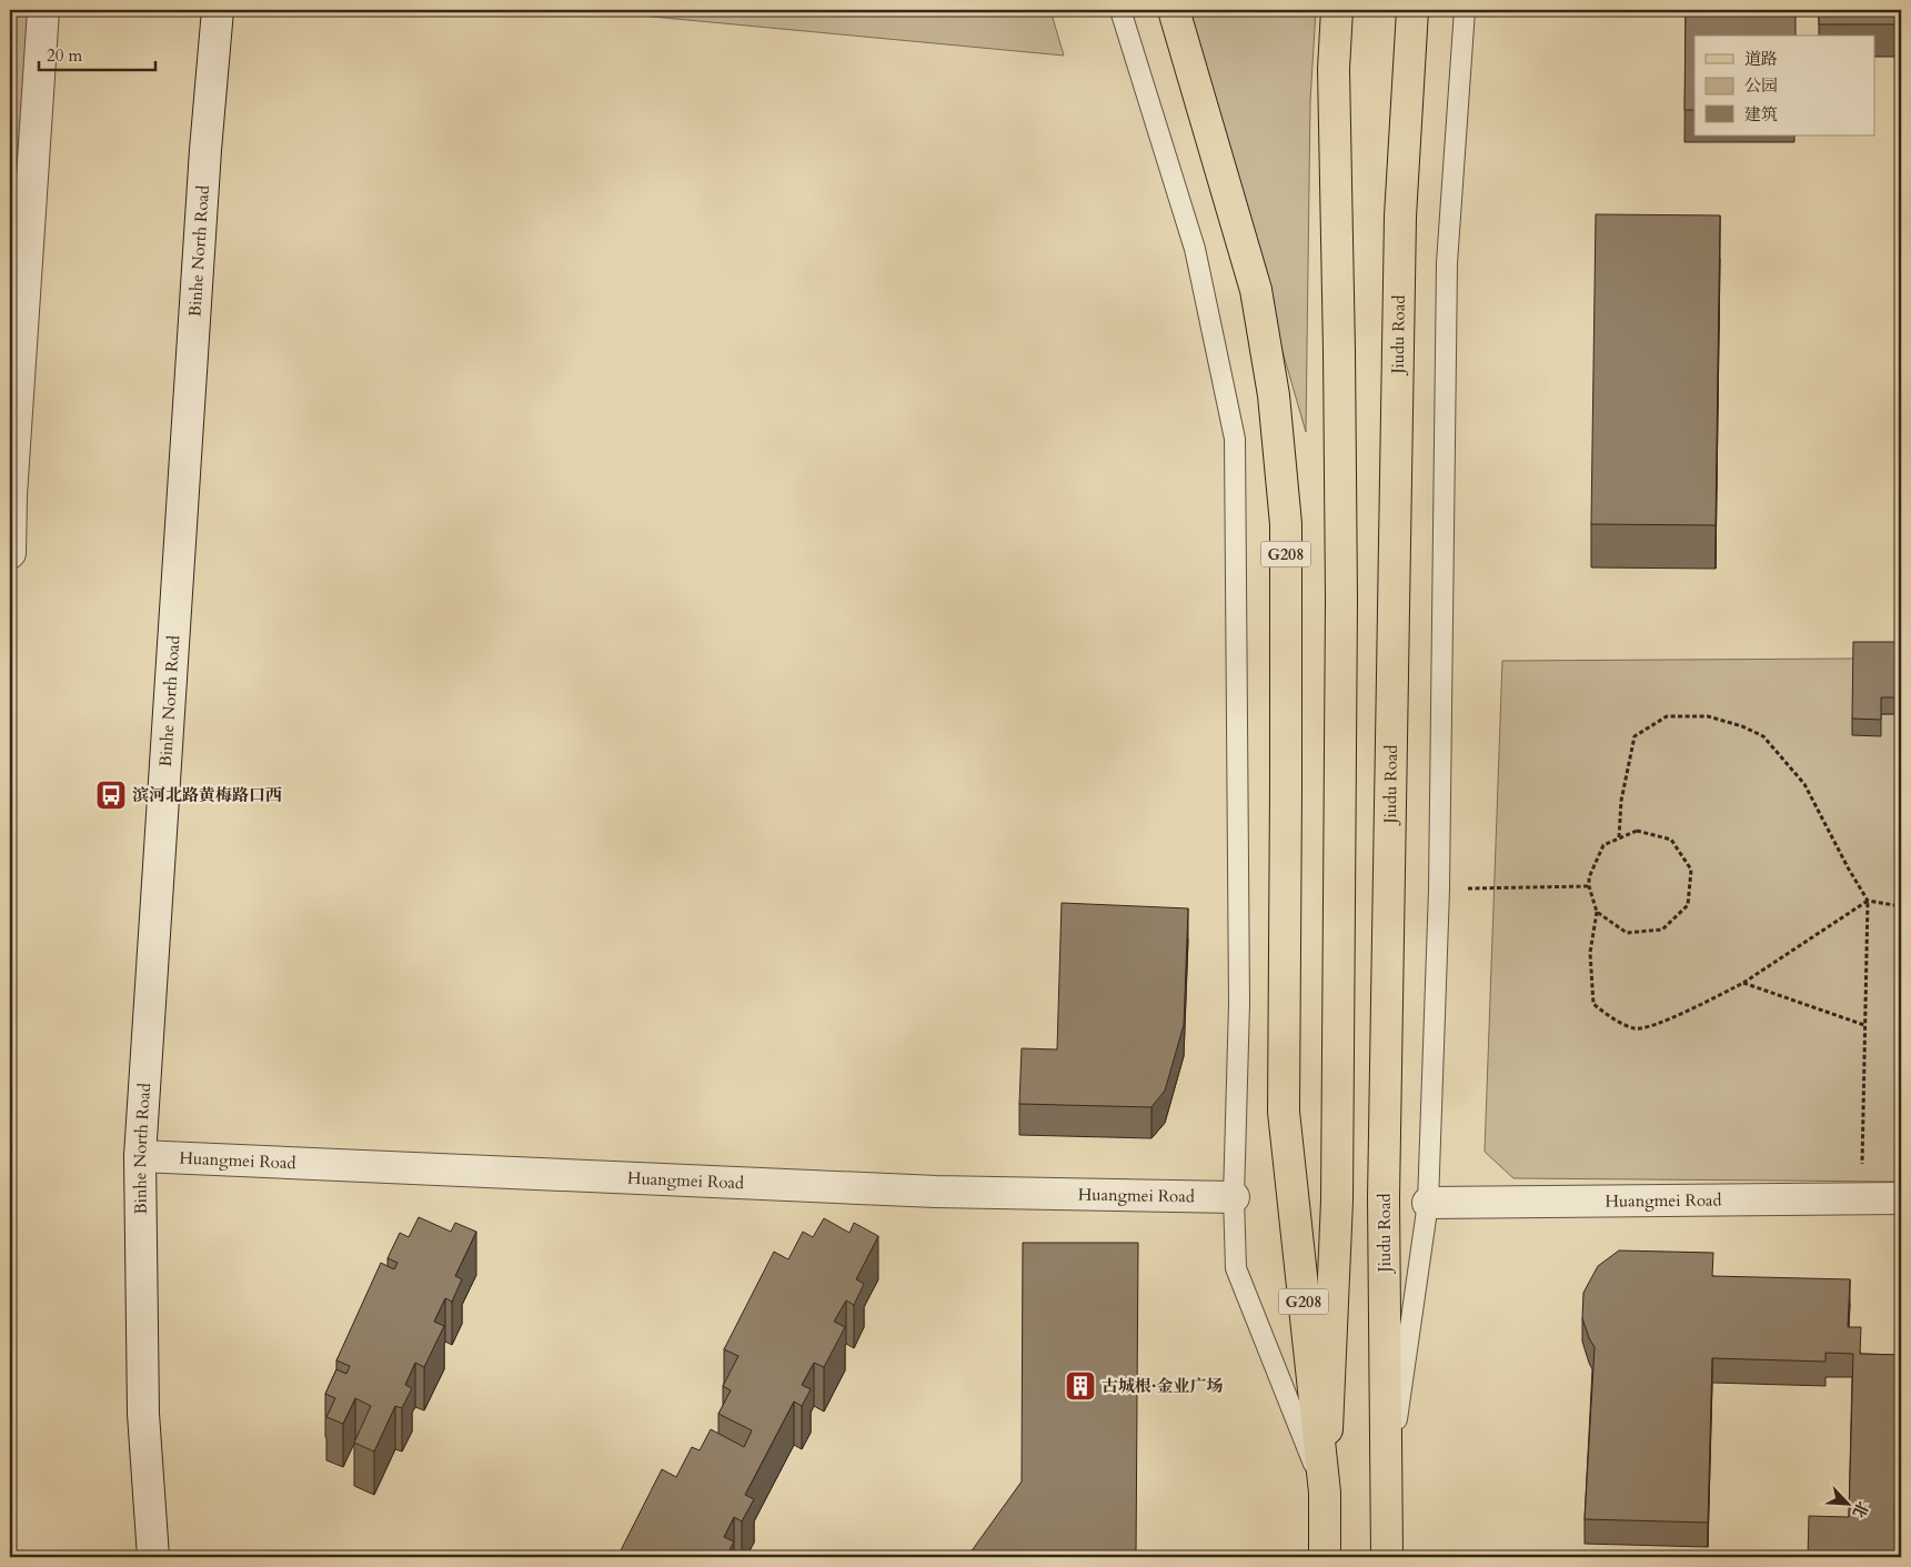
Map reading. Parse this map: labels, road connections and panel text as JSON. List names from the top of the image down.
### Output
{
  "streets": {
    "main road": ["Jiudu Road", "G208"],
    "street": ["Binhe North Road", "Huangmei Road"]
  },
  "crossings": [
    ["Binhe North Road", "Huangmei Road"]
  ],
  "places": {
    "bus stop": ["滨河北路黄梅路口西"],
    "building": ["古城根·金业广场"]
  },
  "legend": ["道路", "公园", "建筑"],
  "scale_bar": "20 m",
  "north": "bottom right"
}
